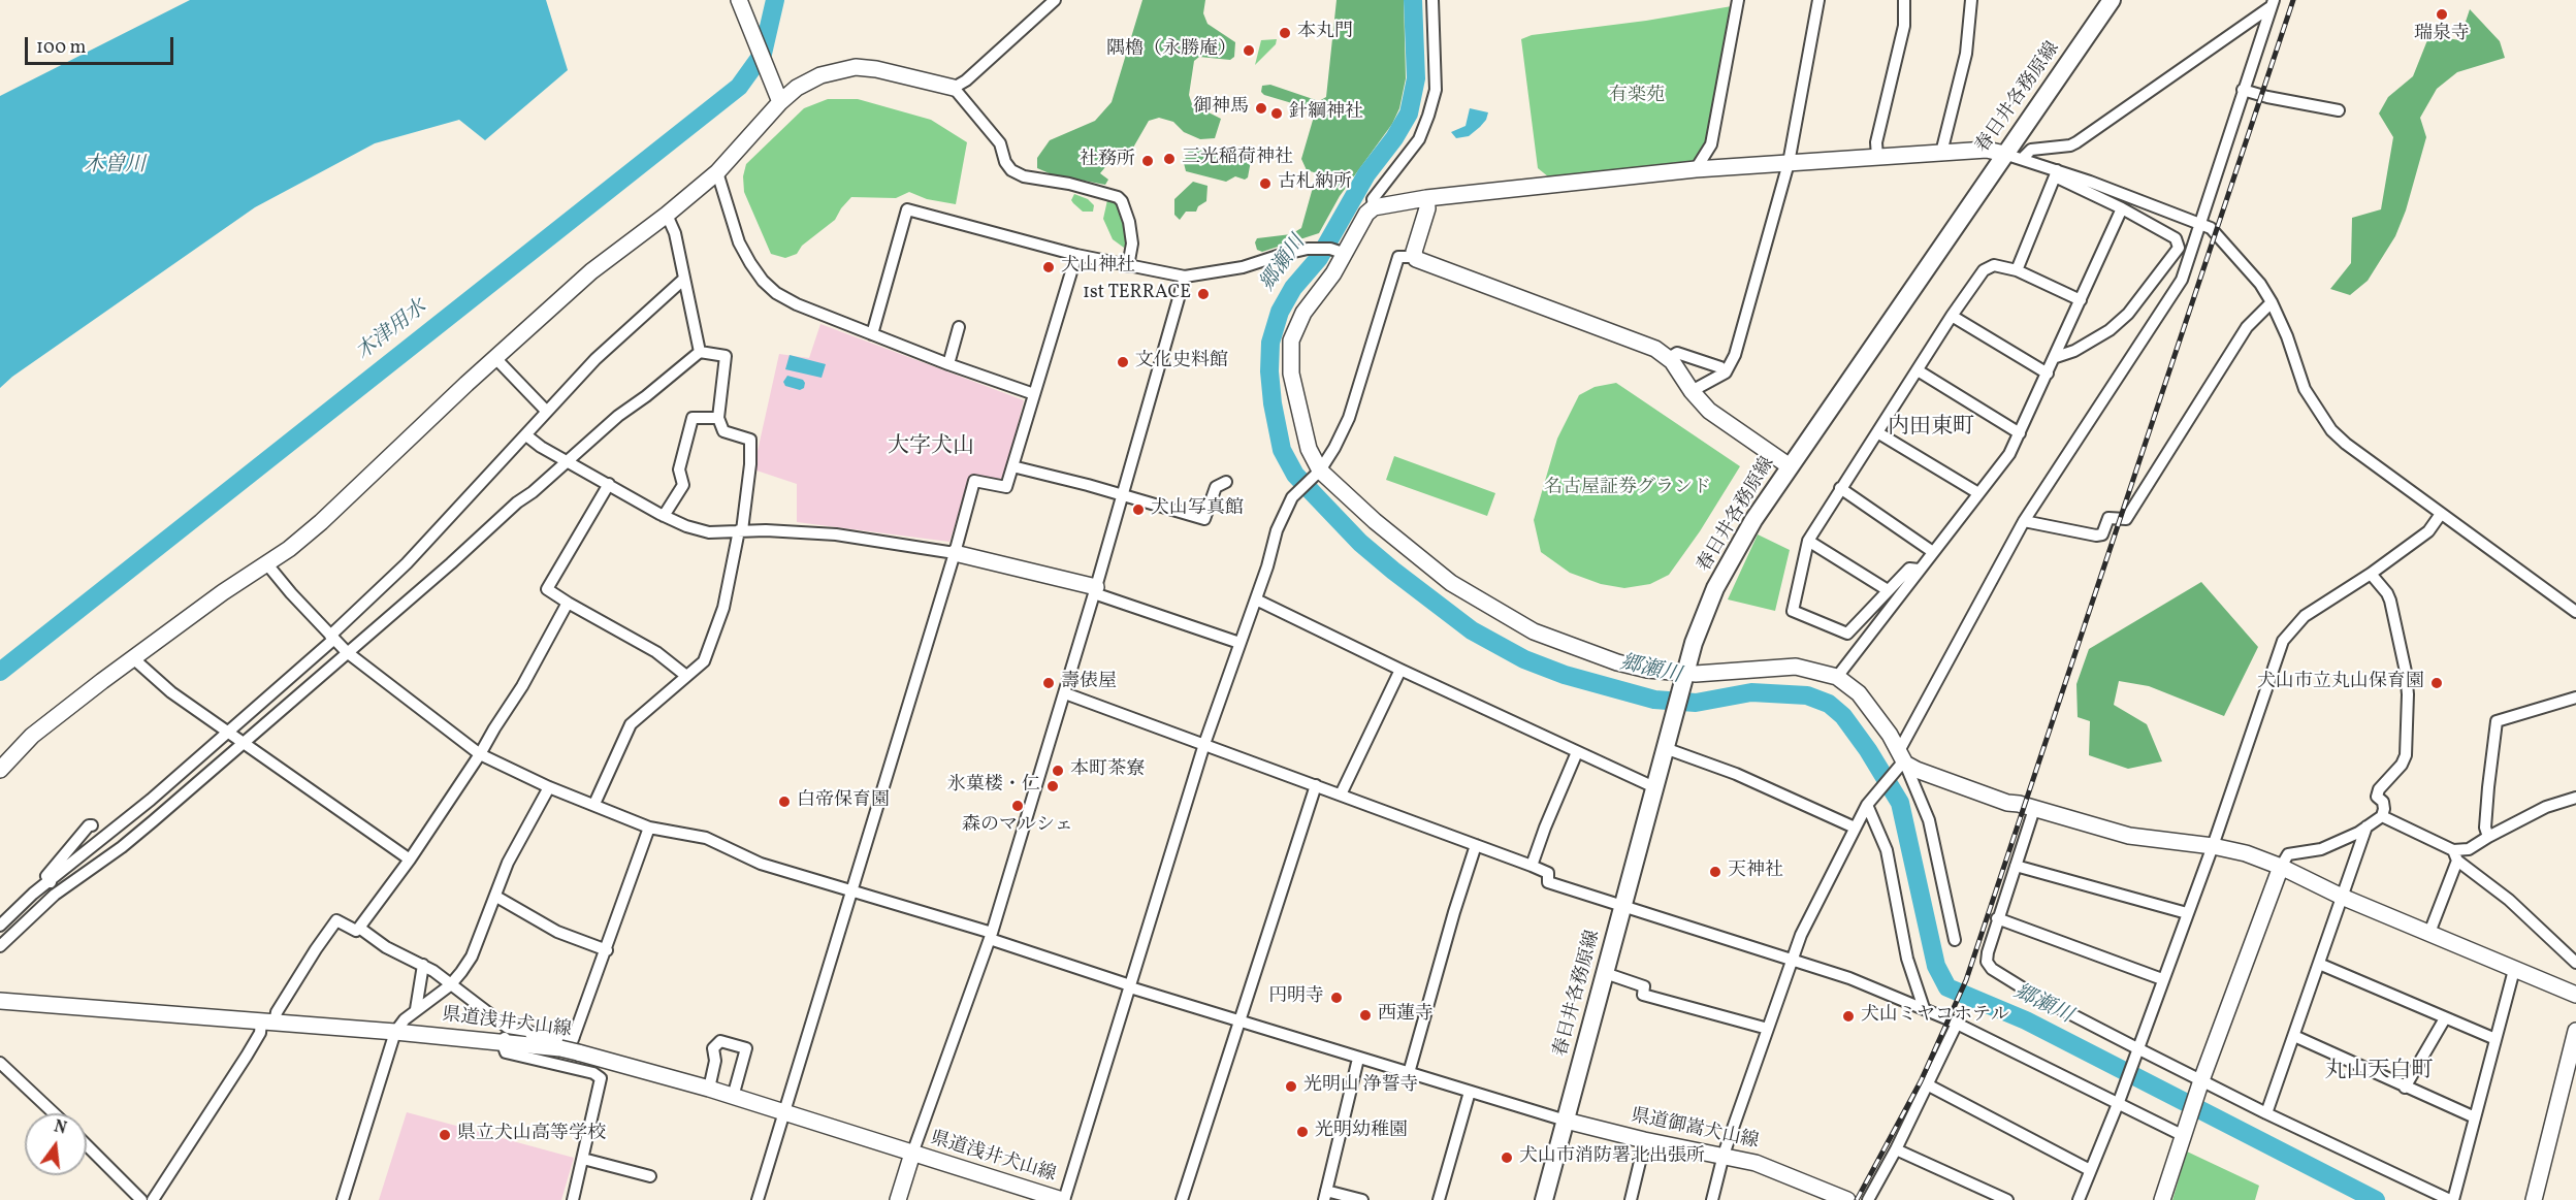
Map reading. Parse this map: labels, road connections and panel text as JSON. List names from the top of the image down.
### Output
{
  "streets": {
    "main road": ["春日井各務原線"],
    "street": ["県道浅井犬山線", "県道御嵩犬山線"]
  },
  "crossings": [
    ["春日井各務原線", "県道御嵩犬山線"]
  ],
  "districts": ["内田東町", "大字犬山", "丸山天白町"],
  "water": ["木曽川", "郷瀬川", "木津用水"],
  "parks": ["有楽苑", "名古屋証券グランド"],
  "places": [
    "瑞泉寺",
    "本丸門",
    "隅櫓（永勝庵）",
    "御神馬",
    "針綱神社",
    "三光稲荷神社",
    "社務所",
    "古札納所",
    "犬山神社",
    "1st TERRACE",
    "文化史料館",
    "犬山写真館",
    "壽俵屋",
    "犬山市立丸山保育園",
    "本町茶寮",
    "氷菓楼・仁",
    "白帝保育園",
    "森のマルシェ",
    "天神社",
    "円明寺",
    "西蓮寺",
    "犬山ミヤコホテル",
    "光明山 浄誓寺",
    "光明幼稚園",
    "県立犬山高等学校",
    "犬山市消防署北出張所"
  ],
  "scale_bar": "100 m",
  "north": "top"
}
